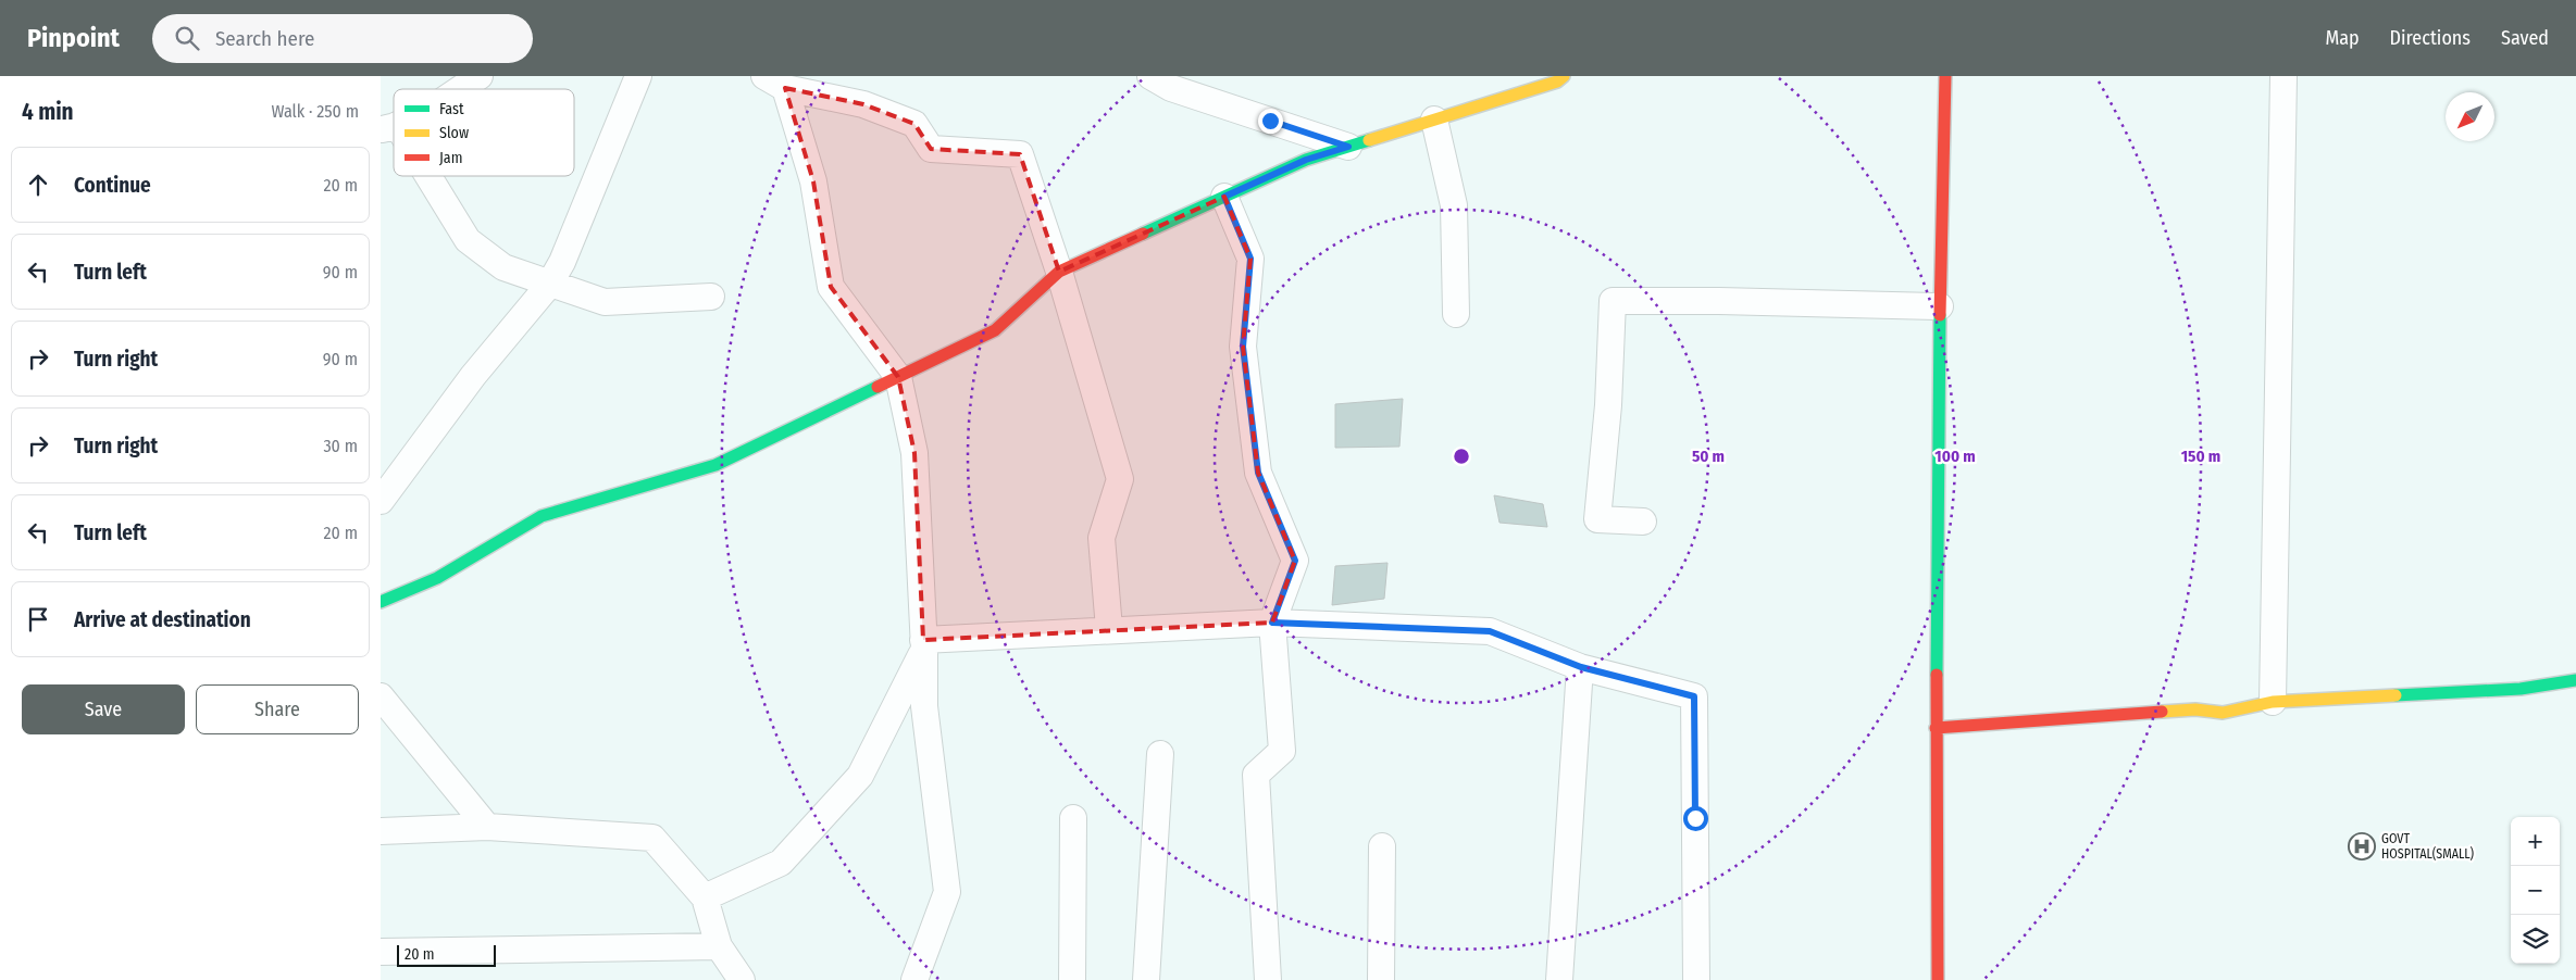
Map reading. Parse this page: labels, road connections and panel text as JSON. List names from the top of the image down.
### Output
{
  "places": {
    "hospital": ["GOVT HOSPITAL(SMALL)"]
  },
  "legend": ["Fast", "Slow", "Jam"],
  "scale_bar": "20 m",
  "north": "bottom left",
  "page": {
    "header": "Pinpoint",
    "search": "Search here",
    "nav": ["Map", "Directions", "Saved"],
    "heading": ["4 min", "Walk · 250 m"],
    "list": [
      ["Continue", "20 m"],
      ["Turn left", "90 m"],
      ["Turn right", "90 m"],
      ["Turn right", "30 m"],
      ["Turn left", "20 m"],
      "Arrive at destination"
    ],
    "buttons": ["Save", "Share"],
    "map_buttons": ["+", "−"],
    "scale": "20 m"
  },
  "rings": ["50 m", "100 m", "150 m"]
}
